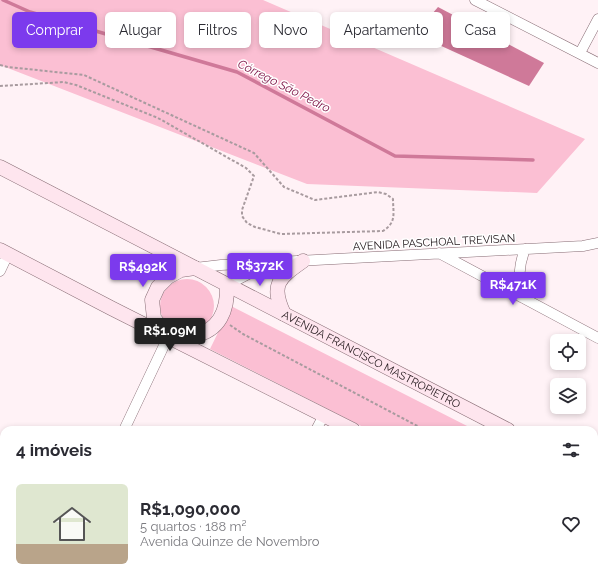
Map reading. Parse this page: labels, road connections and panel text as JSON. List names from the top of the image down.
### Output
{
  "streets": {
    "main road": ["AVENIDA FRANCISCO MASTROPIETRO"],
    "street": ["AVENIDA PASCHOAL TREVISAN"]
  },
  "crossings": [
    ["AVENIDA PASCHOAL TREVISAN", "AVENIDA FRANCISCO MASTROPIETRO"]
  ],
  "water": ["Córrego São Pedro"],
  "page": {
    "chip": [
      "Comprar",
      "Alugar",
      "Filtros",
      "Novo",
      "Apartamento",
      "Casa"
    ],
    "price": [
      "R$372K",
      "R$492K",
      "R$471K",
      "R$1.09M"
    ],
    "heading": "4 imóveis",
    "list": [
      {
        "name": "R$1,090,000",
        "note": "5 quartos · 188 m² · Avenida Quinze de Novembro"
      }
    ]
  }
}
